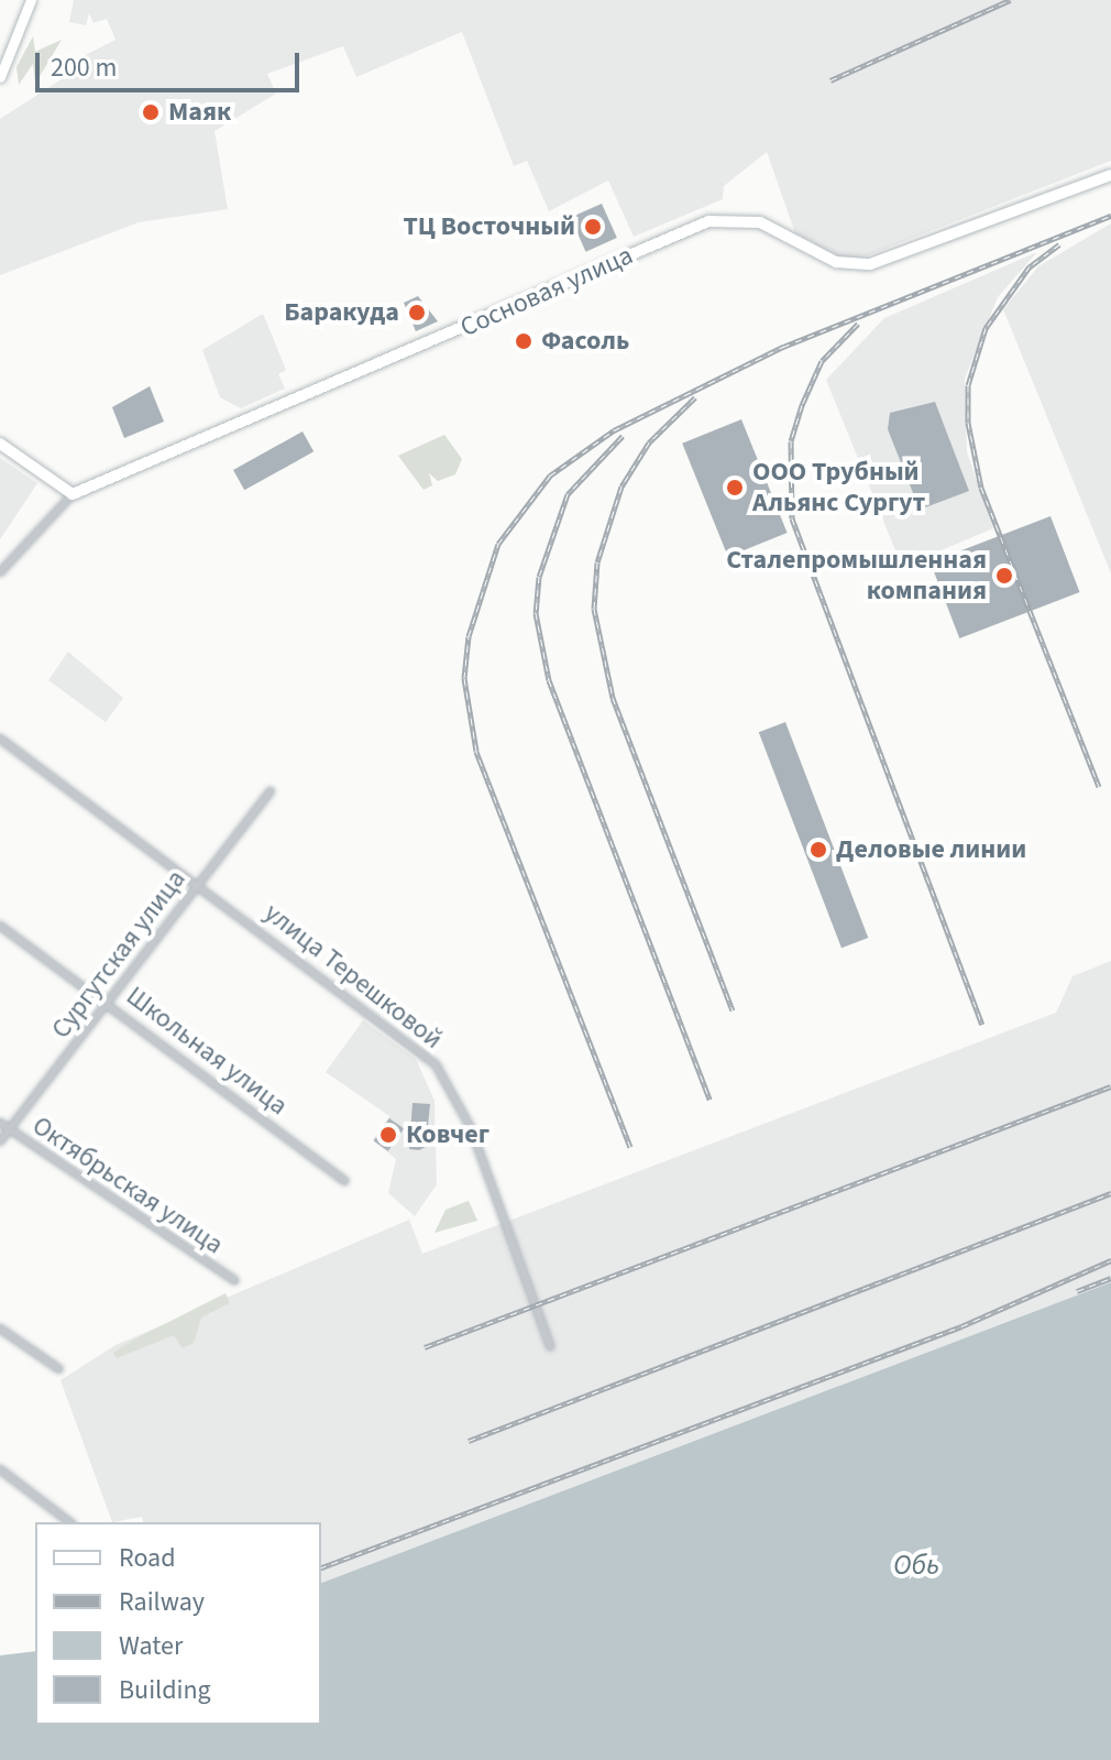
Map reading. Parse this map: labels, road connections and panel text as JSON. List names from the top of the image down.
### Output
{
  "streets": {
    "main road": ["Сосновая улица"],
    "street": [
      "Сургутская улица",
      "улица Терешковой",
      "Школьная улица",
      "Октябрьская улица"
    ]
  },
  "crossings": [
    ["Сургутская улица", "улица Терешковой"],
    ["Сургутская улица", "Школьная улица"],
    ["Сургутская улица", "Октябрьская улица"]
  ],
  "water": ["Обь"],
  "places": [
    "Маяк",
    "ТЦ Восточный",
    "Баракуда",
    "Фасоль",
    "ООО Трубный Альянс Сургут",
    "Сталепромышленная компания",
    "Деловые линии",
    "Ковчег"
  ],
  "legend": [
    "Road",
    "Railway",
    "Water",
    "Building"
  ],
  "scale_bar": "200 m"
}
